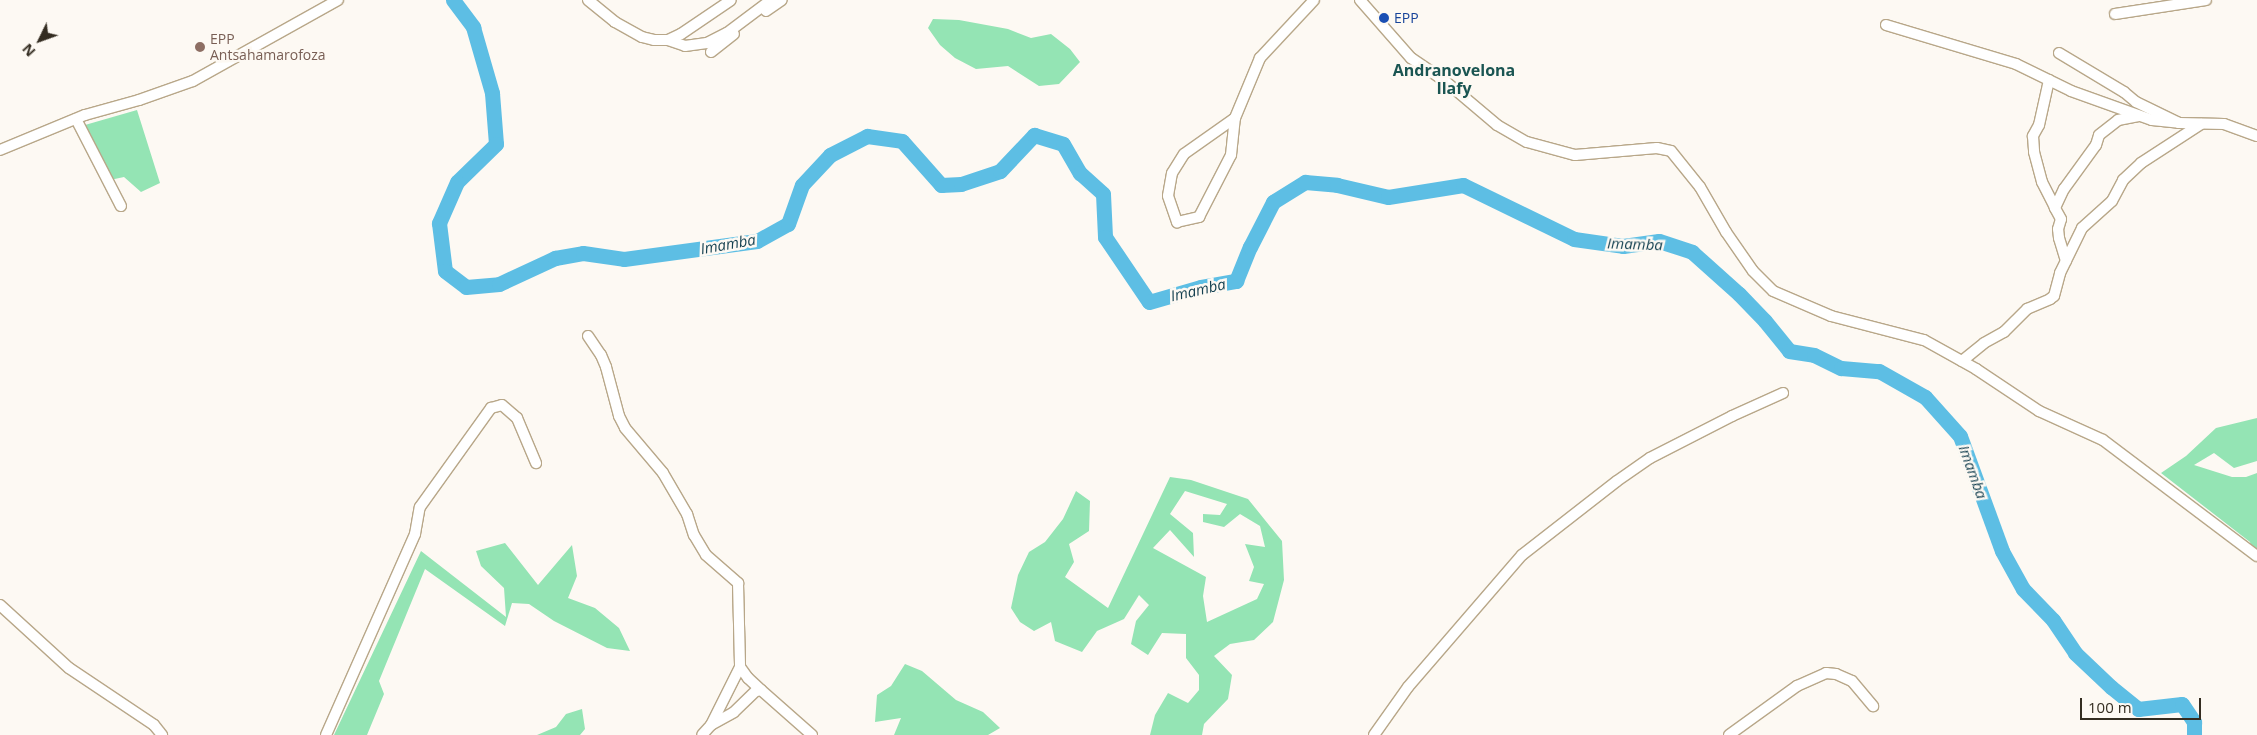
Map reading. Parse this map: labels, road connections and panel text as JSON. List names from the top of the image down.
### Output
{
  "districts": ["Andranovelona Ilafy"],
  "water": ["Imamba"],
  "places": ["EPP", "EPP Antsahamarofoza"],
  "scale_bar": "100 m",
  "north": "bottom left"
}
